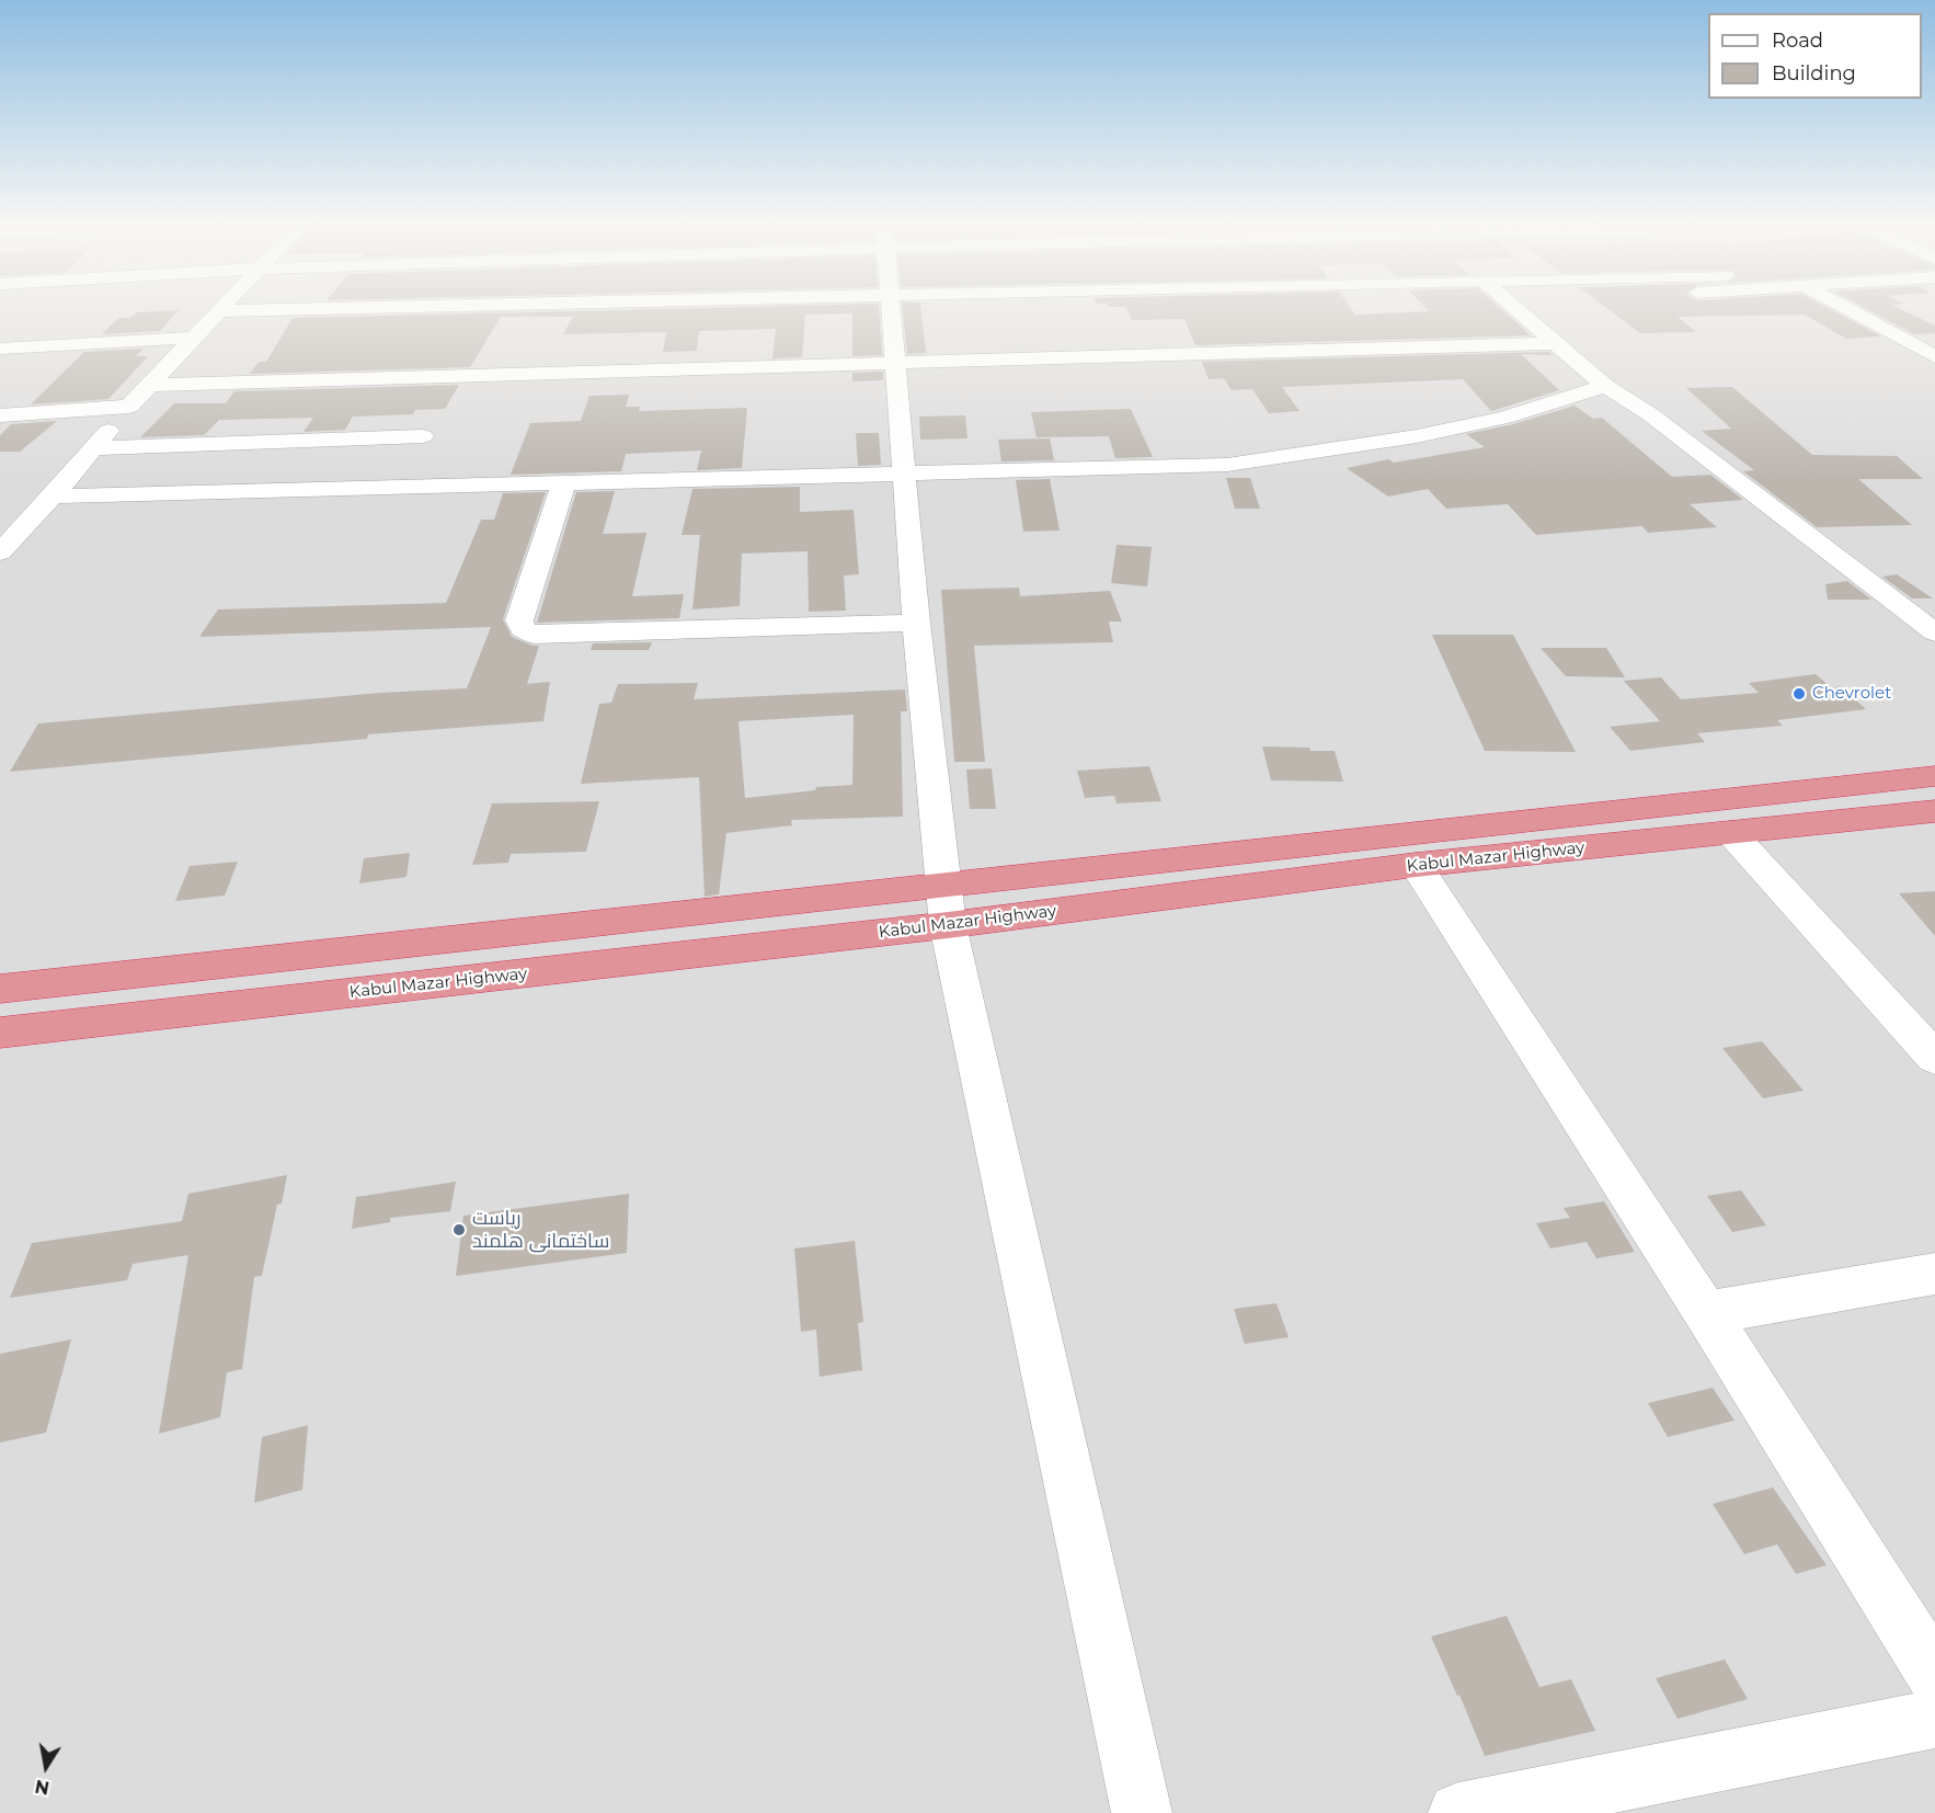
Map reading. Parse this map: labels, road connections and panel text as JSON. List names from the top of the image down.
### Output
{
  "streets": {
    "highway": ["Kabul Mazar Highway"]
  },
  "places": ["Chevrolet", "ریاست ساختمانی هلمند"],
  "legend": ["Road", "Building"],
  "north": "bottom"
}
